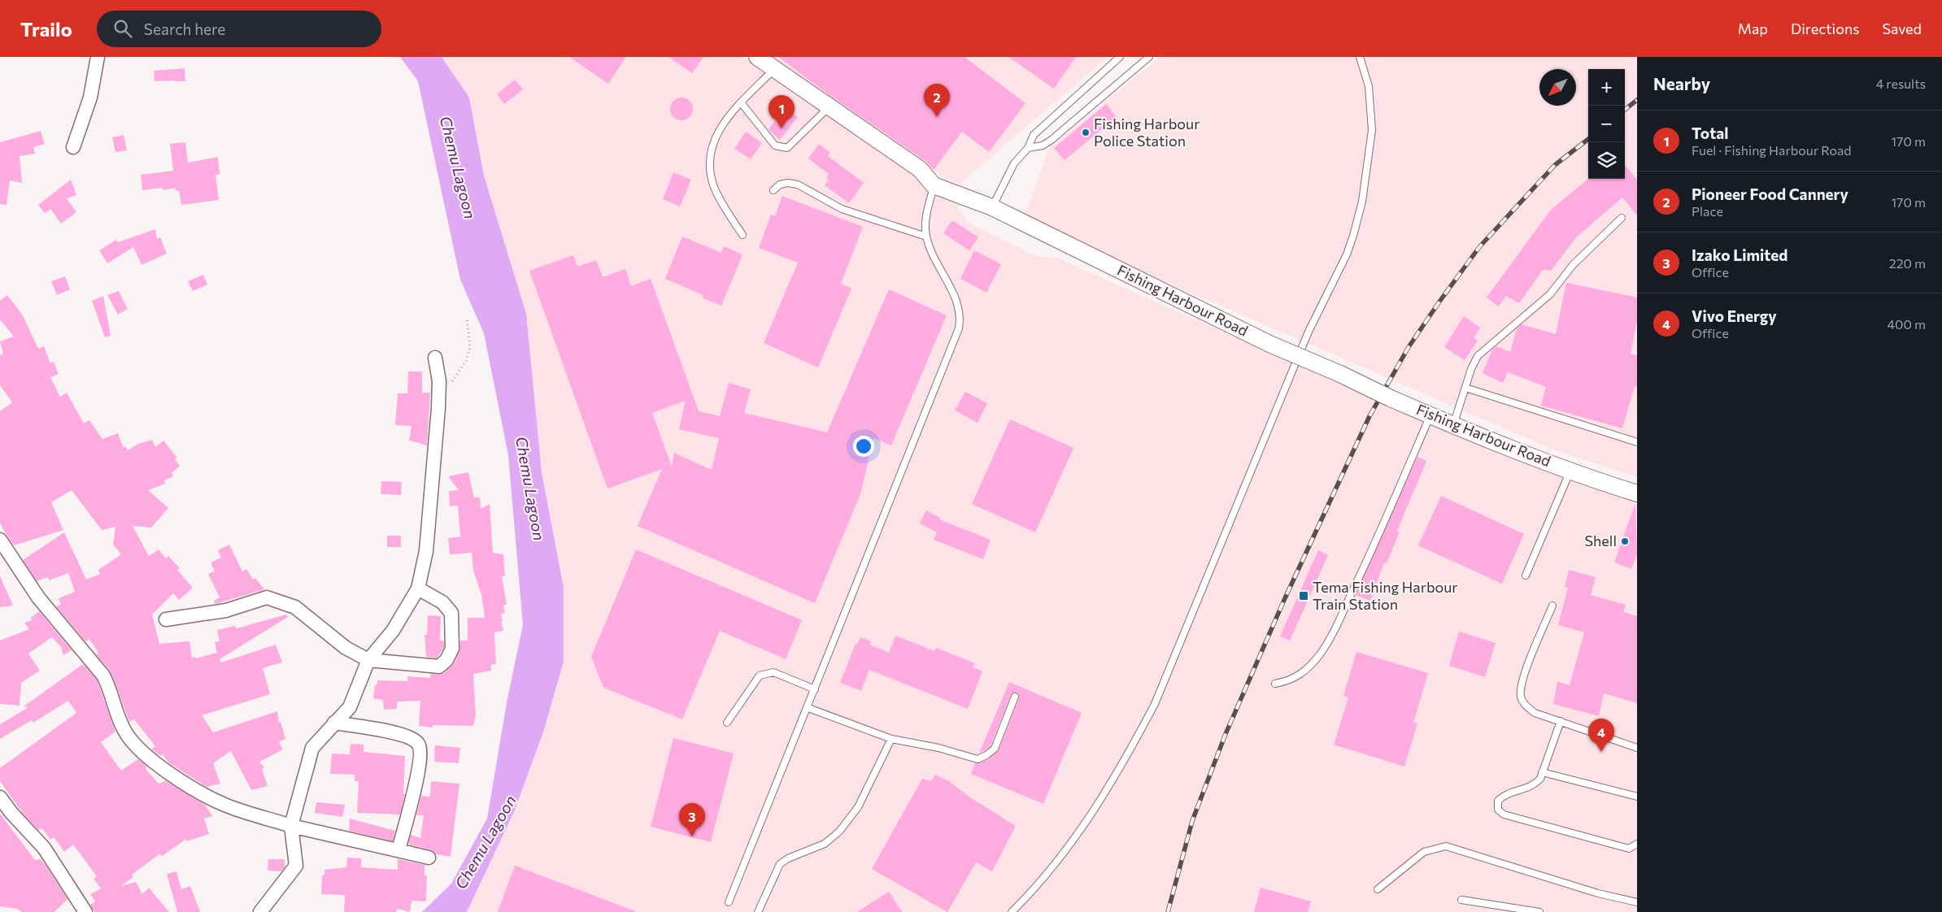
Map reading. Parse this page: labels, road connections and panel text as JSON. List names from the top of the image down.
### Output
{
  "streets": {
    "street": ["Fishing Harbour Road"]
  },
  "water": ["Chemu Lagoon"],
  "places": {
    "other": ["Fishing Harbour Police Station", "Shell"],
    "transit": ["Tema Fishing Harbour Train Station"]
  },
  "north": "bottom left",
  "page": {
    "header": "Trailo",
    "search": "Search here",
    "nav": ["Map", "Directions", "Saved"],
    "heading": ["Nearby", "4 results"],
    "map_buttons": ["+", "−"],
    "pins": [
      "2",
      "1",
      "4",
      "3"
    ],
    "list": [
      {
        "mark": "1",
        "name": "Total",
        "note": "Fuel · Fishing Harbour Road",
        "value": "170 m"
      },
      {
        "mark": "2",
        "name": "Pioneer Food Cannery",
        "note": "Place",
        "value": "170 m"
      },
      {
        "mark": "3",
        "name": "Izako Limited",
        "note": "Office",
        "value": "220 m"
      },
      {
        "mark": "4",
        "name": "Vivo Energy",
        "note": "Office",
        "value": "400 m"
      }
    ]
  }
}
